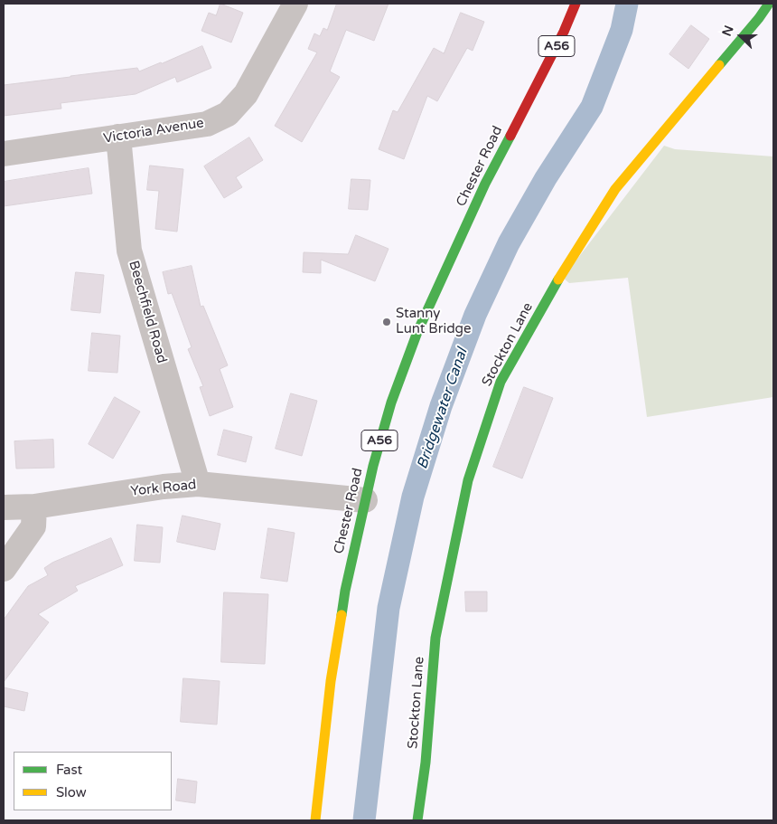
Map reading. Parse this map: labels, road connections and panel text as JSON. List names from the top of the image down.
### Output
{
  "streets": {
    "street": [
      "A56",
      "Victoria Avenue",
      "Chester Road",
      "Beechfield Road",
      "Stockton Lane",
      "York Road"
    ]
  },
  "crossings": [
    ["Victoria Avenue", "Beechfield Road"],
    ["Chester Road", "York Road"],
    ["Beechfield Road", "York Road"]
  ],
  "water": ["Bridgewater Canal"],
  "places": ["Stanny Lunt Bridge"],
  "legend": ["Fast", "Slow"],
  "north": "left"
}
